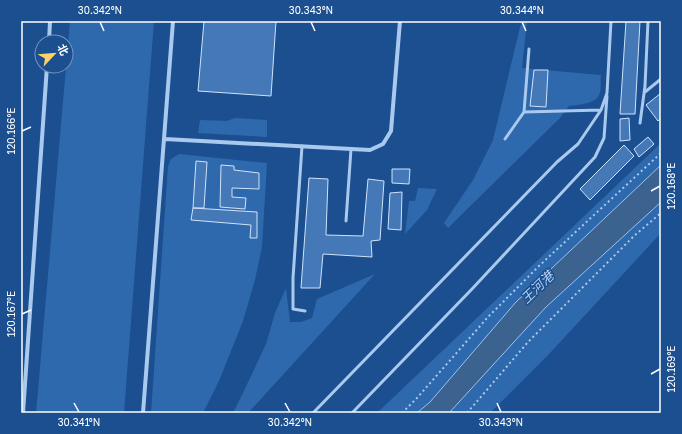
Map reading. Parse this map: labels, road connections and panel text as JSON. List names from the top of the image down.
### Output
{
  "water": ["王河港"],
  "north": "top right",
  "coordinates": [
    "30.342°N",
    "30.343°N",
    "30.344°N",
    "120.166°E",
    "120.168°E",
    "120.167°E",
    "120.169°E",
    "30.341°N"
  ]
}
